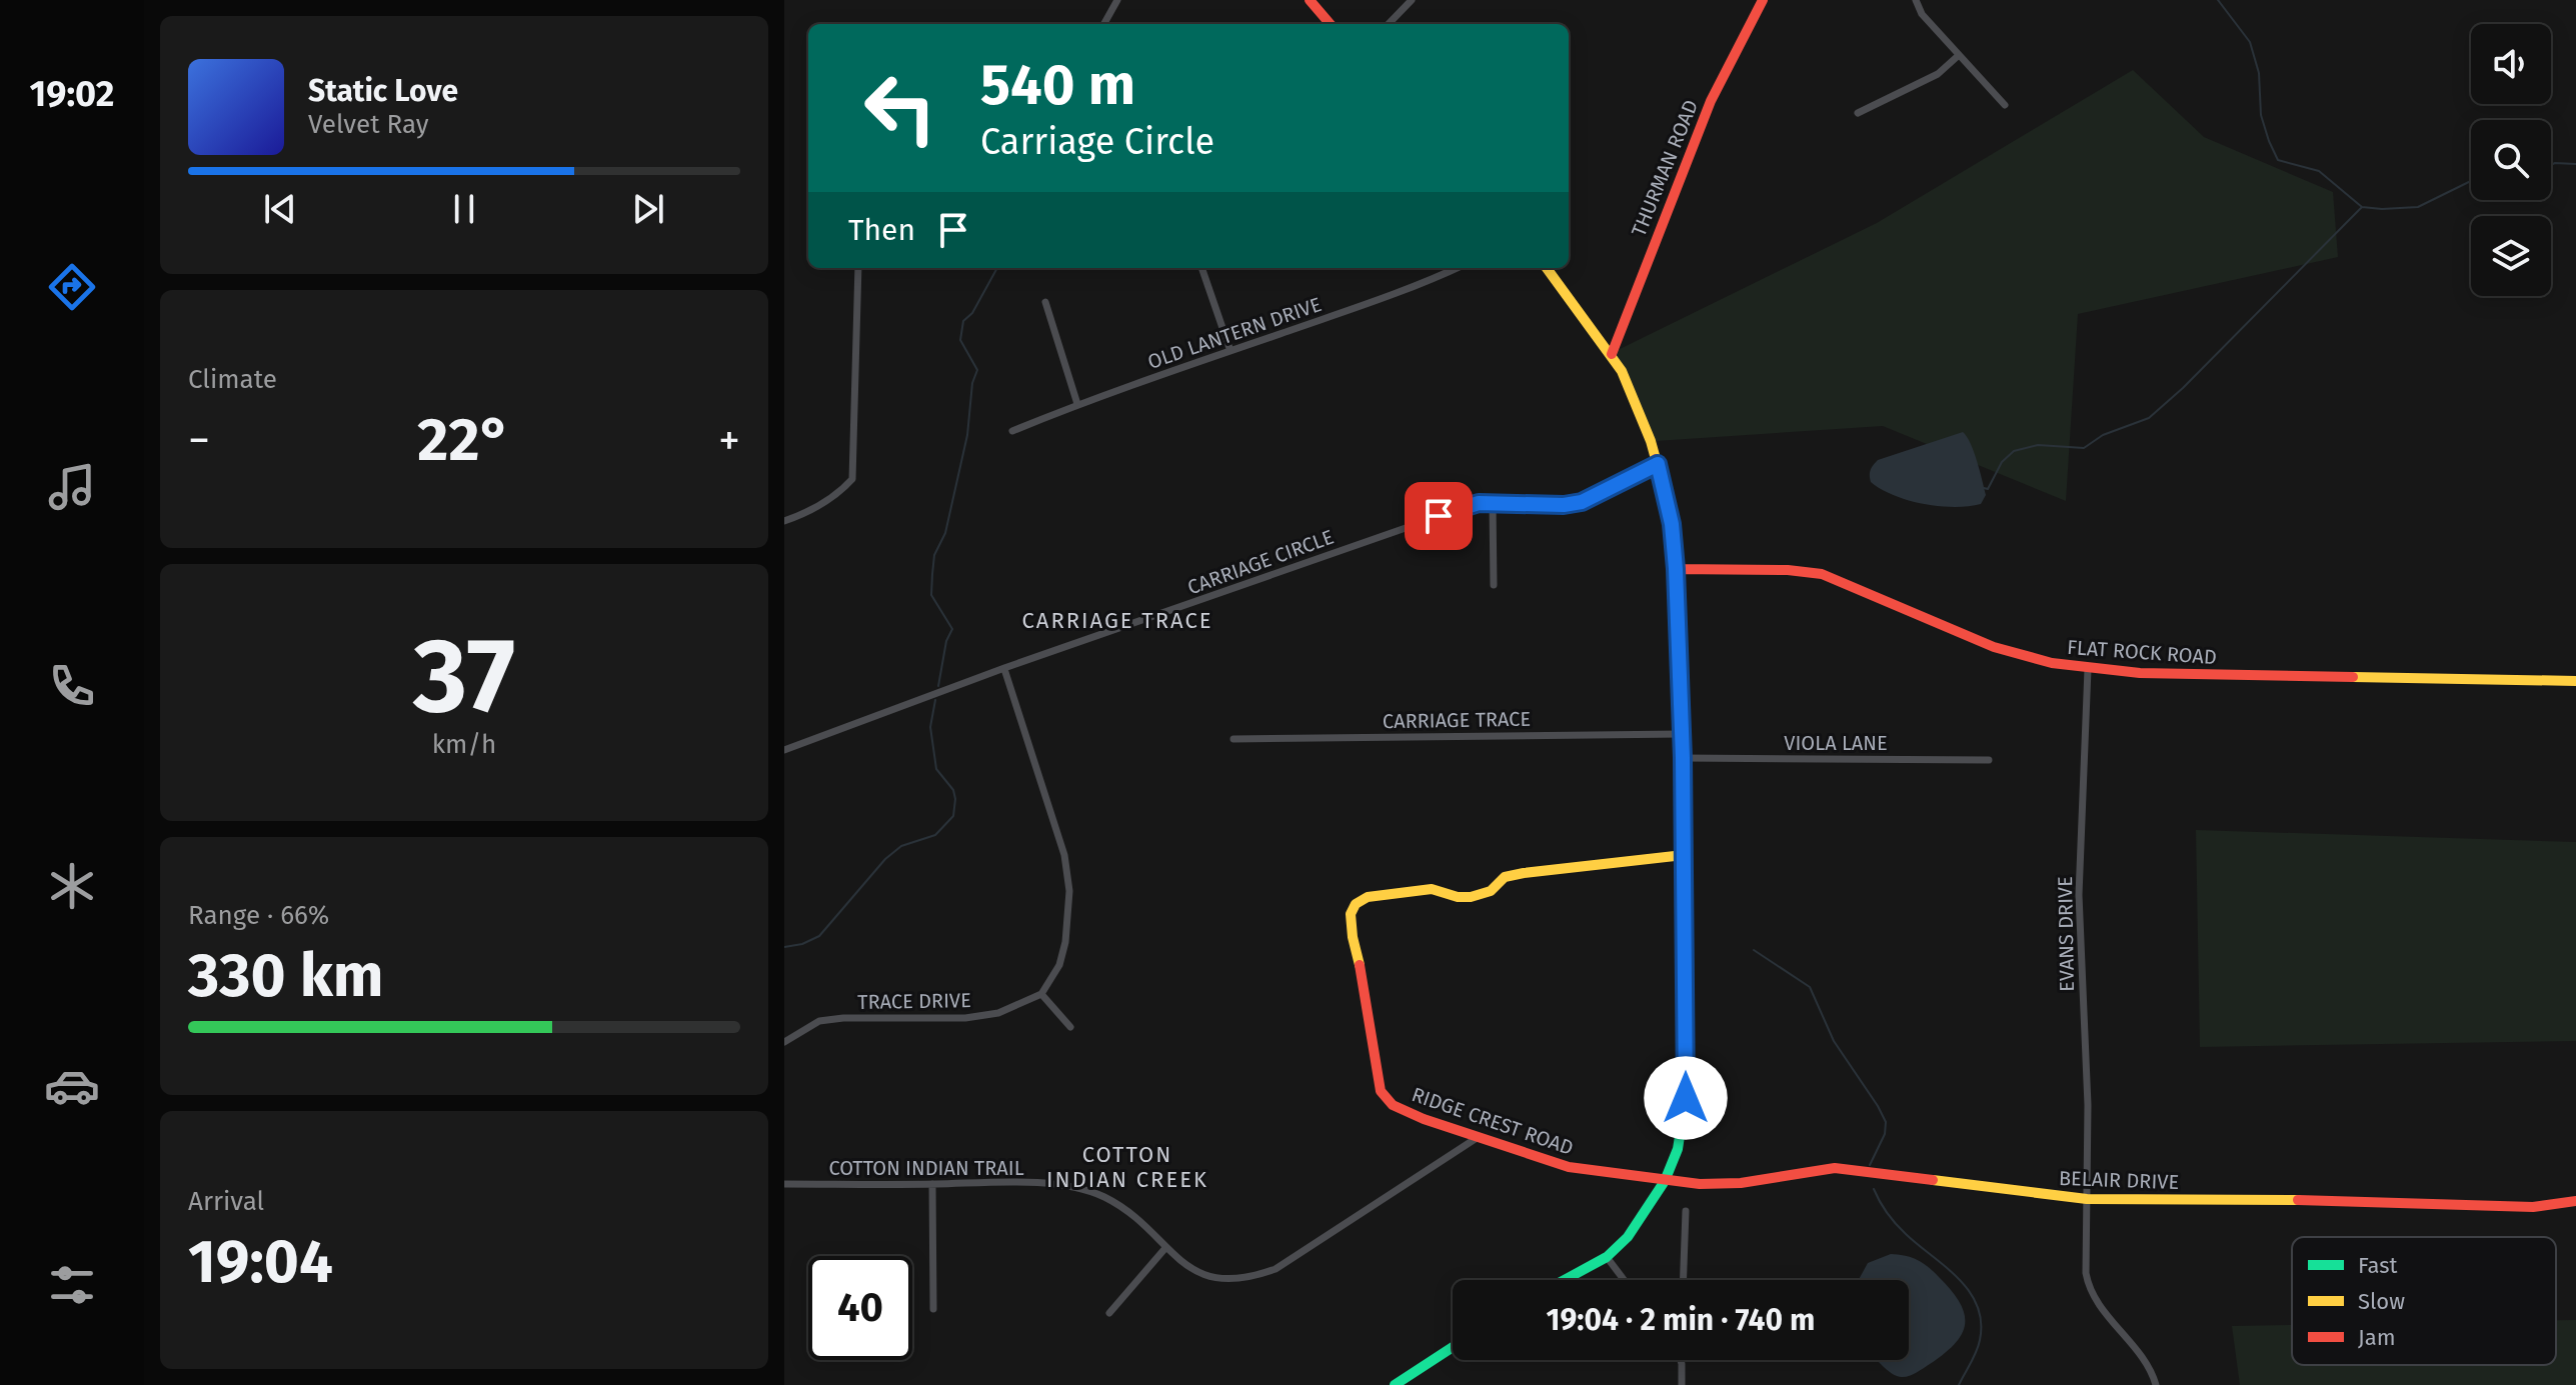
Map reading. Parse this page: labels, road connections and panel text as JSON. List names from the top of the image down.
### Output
{
  "streets": {
    "street": [
      "THURMAN ROAD",
      "OLD LANTERN DRIVE",
      "CARRIAGE CIRCLE",
      "FLAT ROCK ROAD",
      "CARRIAGE TRACE",
      "VIOLA LANE",
      "EVANS DRIVE",
      "TRACE DRIVE",
      "RIDGE CREST ROAD",
      "COTTON INDIAN TRAIL",
      "BELAIR DRIVE"
    ]
  },
  "crossings": [
    ["FLAT ROCK ROAD", "EVANS DRIVE"],
    ["EVANS DRIVE", "BELAIR DRIVE"],
    ["RIDGE CREST ROAD", "COTTON INDIAN TRAIL"],
    ["RIDGE CREST ROAD", "BELAIR DRIVE"]
  ],
  "districts": ["CARRIAGE TRACE", "COTTON INDIAN CREEK"],
  "legend": ["Fast", "Slow", "Jam"],
  "page": {
    "tabs": "19:02",
    "turn": ["540 m", "Carriage Circle"],
    "song": ["Static Love", "Velvet Ray"],
    "then": "Then",
    "tile": [
      "Climate",
      ["37", "km/h"],
      ["Range · 66%", "330 km"],
      ["Arrival", "19:04"]
    ],
    "heat": ["−", "22°", "+"],
    "limit": "40",
    "trip": "19:04 · 2 min · 740 m"
  }
}
